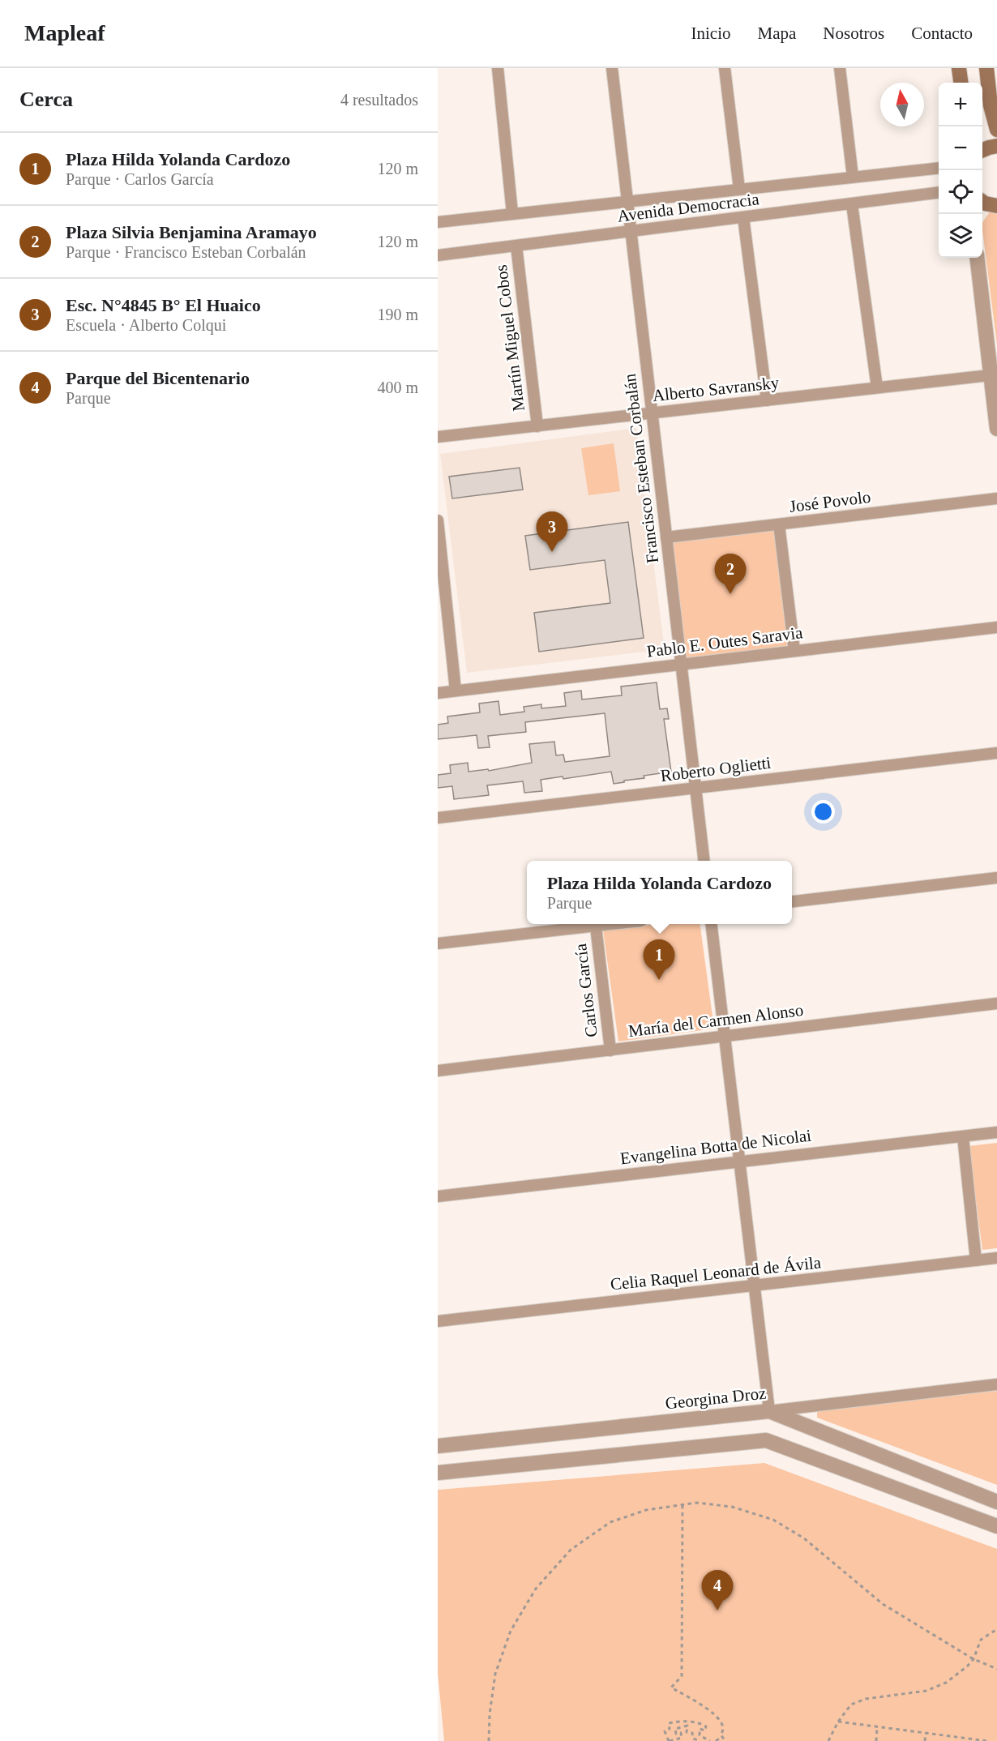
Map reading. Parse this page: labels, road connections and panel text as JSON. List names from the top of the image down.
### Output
{
  "streets": {
    "street": [
      "Avenida Democracia",
      "Martín Miguel Cobos",
      "Alberto Savransky",
      "Francisco Esteban Corbalán",
      "José Povolo",
      "Pablo E. Outes Saravia",
      "Roberto Oglietti",
      "Carlos García",
      "María del Carmen Alonso",
      "Evangelina Botta de Nicolai",
      "Celia Raquel Leonard de Ávila",
      "Georgina Droz"
    ]
  },
  "crossings": [
    ["Avenida Democracia", "Martín Miguel Cobos"],
    ["Avenida Democracia", "Francisco Esteban Corbalán"],
    ["Martín Miguel Cobos", "Alberto Savransky"],
    ["Alberto Savransky", "Francisco Esteban Corbalán"],
    ["Francisco Esteban Corbalán", "José Povolo"],
    ["Francisco Esteban Corbalán", "Pablo E. Outes Saravia"],
    ["Francisco Esteban Corbalán", "Roberto Oglietti"],
    ["Carlos García", "María del Carmen Alonso"]
  ],
  "north": "top",
  "page": {
    "header": "Mapleaf",
    "nav": [
      "Inicio",
      "Mapa",
      "Nosotros",
      "Contacto"
    ],
    "heading": ["Cerca", "4 resultados"],
    "map_buttons": ["+", "−"],
    "list": [
      {
        "mark": "1",
        "name": "Plaza Hilda Yolanda Cardozo",
        "note": "Parque · Carlos García",
        "value": "120 m"
      },
      {
        "mark": "2",
        "name": "Plaza Silvia Benjamina Aramayo",
        "note": "Parque · Francisco Esteban Corbalán",
        "value": "120 m"
      },
      {
        "mark": "3",
        "name": "Esc. N°4845 B° El Huaico",
        "note": "Escuela · Alberto Colqui",
        "value": "190 m"
      },
      {
        "mark": "4",
        "name": "Parque del Bicentenario",
        "note": "Parque",
        "value": "400 m"
      }
    ],
    "pins": [
      "3",
      "2",
      "1",
      "4"
    ],
    "popup": ["Plaza Hilda Yolanda Cardozo", "Parque"]
  }
}
